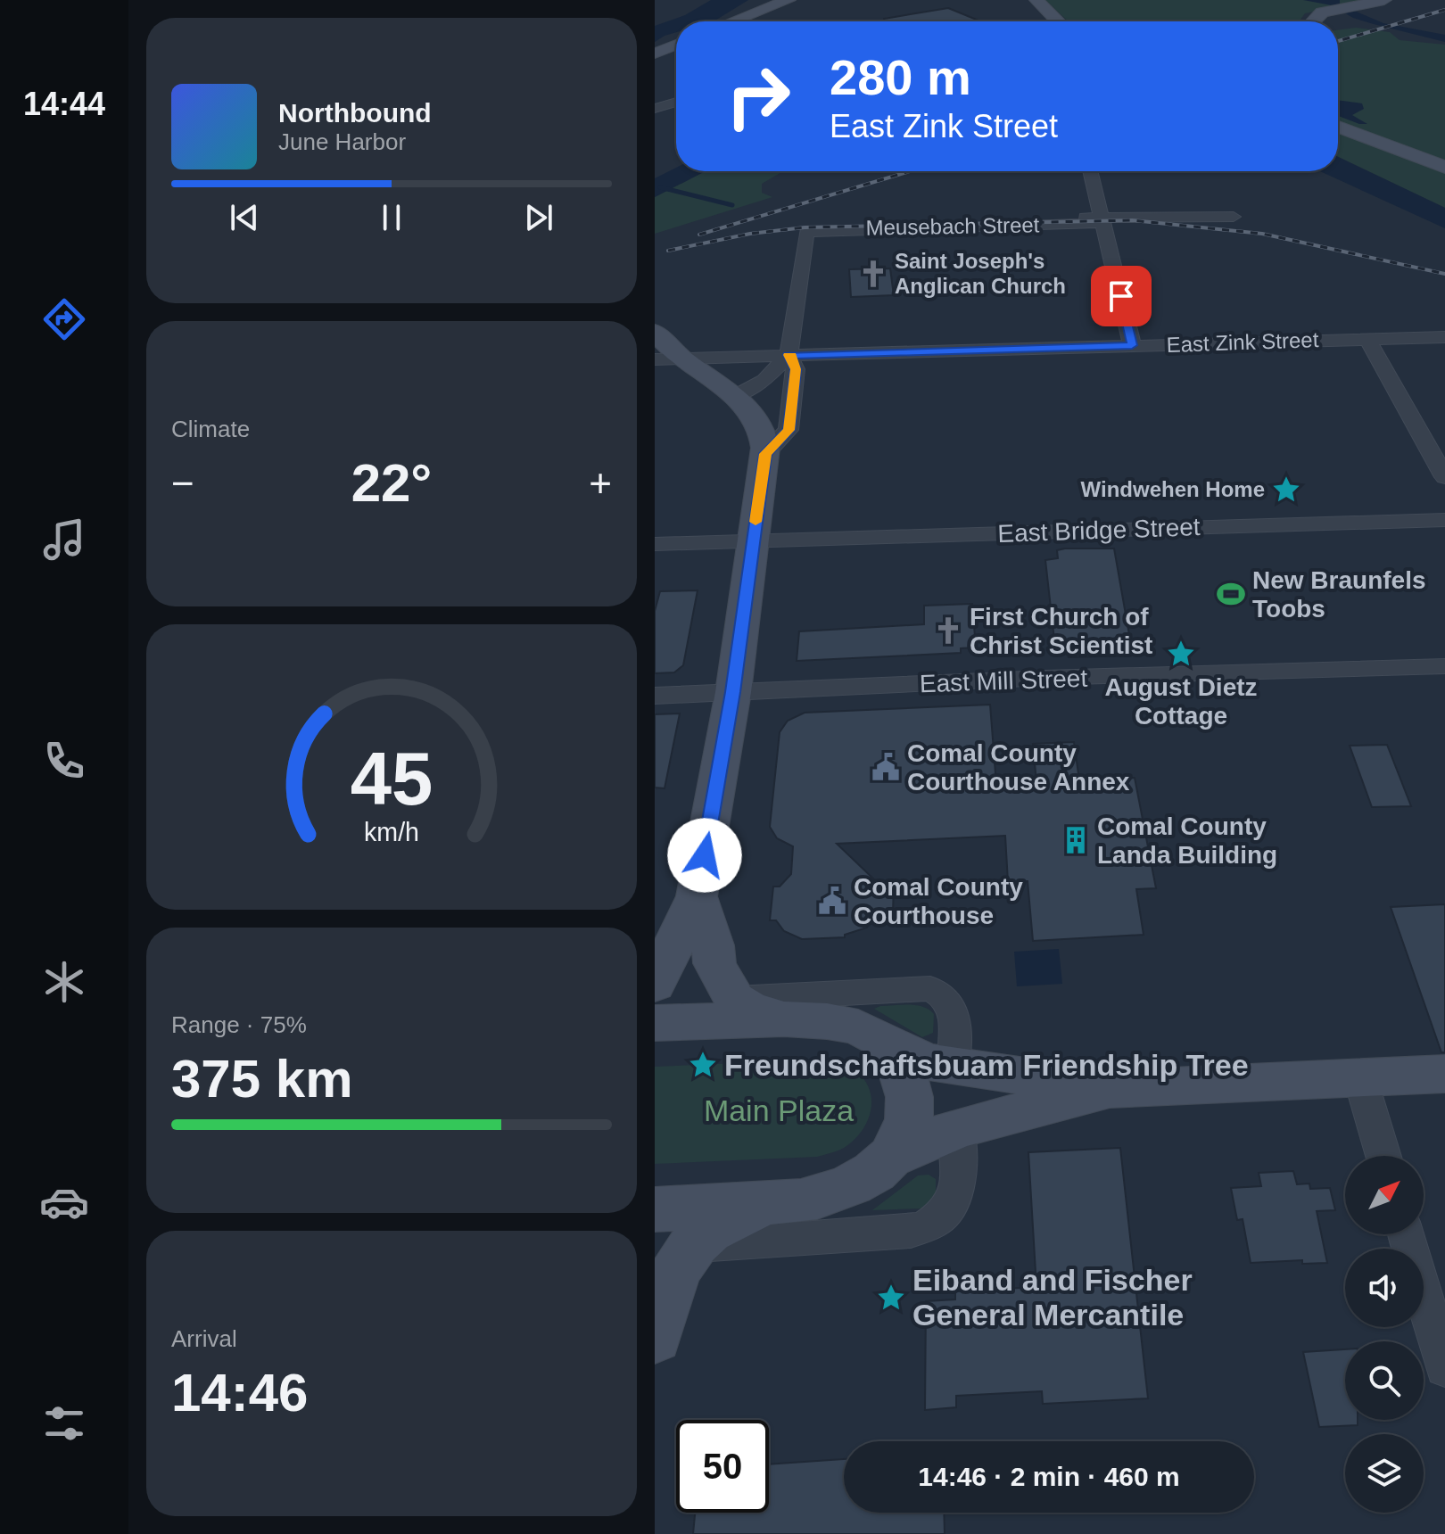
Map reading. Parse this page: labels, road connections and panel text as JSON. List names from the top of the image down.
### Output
{
  "streets": {
    "street": [
      "Meusebach Street",
      "East Zink Street",
      "East Bridge Street",
      "East Mill Street"
    ]
  },
  "crossings": [
    ["Meusebach Street", "East Zink Street"]
  ],
  "parks": ["Main Plaza"],
  "places": {
    "church": ["Saint Joseph's Anglican Church", "First Church of Christ Scientist"],
    "place": [
      "Windwehen Home",
      "August Dietz Cottage",
      "Freundschaftsbuam Friendship Tree",
      "Eiband and Fischer General Mercantile"
    ],
    "sports": ["New Braunfels Toobs"],
    "public building": ["Comal County Courthouse Annex", "Comal County Courthouse"],
    "building": ["Comal County Landa Building"]
  },
  "north": "top right",
  "page": {
    "tabs": "14:44",
    "turn": ["280 m", "East Zink Street"],
    "song": ["Northbound", "June Harbor"],
    "tile": [
      "Climate",
      ["Range · 75%", "375 km"],
      ["Arrival", "14:46"]
    ],
    "heat": ["−", "22°", "+"],
    "limit": "50",
    "trip": "14:46 · 2 min · 460 m",
    "gauge": ["45", "km/h"]
  }
}
